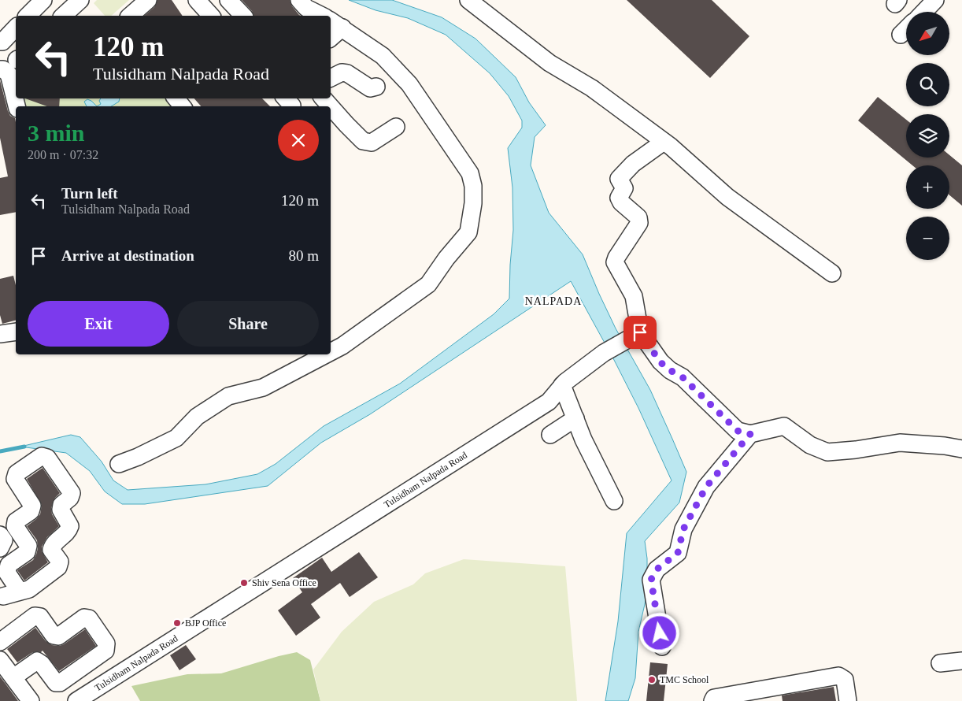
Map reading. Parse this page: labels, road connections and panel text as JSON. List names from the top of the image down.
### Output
{
  "streets": {
    "street": ["Tulsidham Nalpada Road"]
  },
  "districts": ["NALPADA"],
  "places": ["Shiv Sena Office", "BJP Office", "TMC School"],
  "north": "bottom left",
  "page": {
    "map_buttons": ["+", "−"],
    "turn": ["120 m", "Tulsidham Nalpada Road"],
    "heading": ["3 min", "200 m · 07:32"],
    "list": [
      {
        "name": "Turn left",
        "note": "Tulsidham Nalpada Road",
        "value": "120 m"
      },
      {
        "name": "Arrive at destination",
        "value": "80 m"
      }
    ],
    "buttons": ["Exit", "Share"]
  }
}
